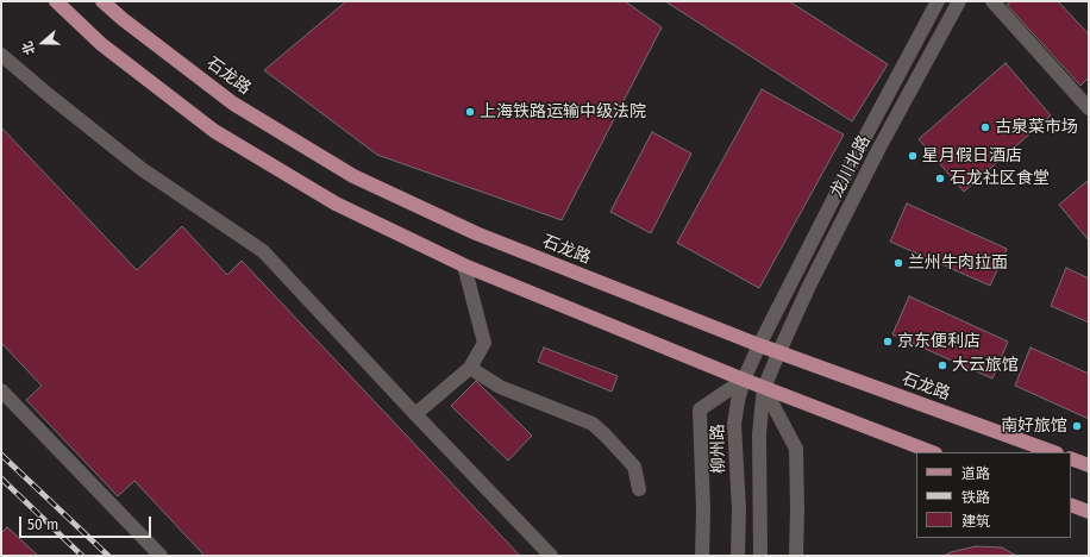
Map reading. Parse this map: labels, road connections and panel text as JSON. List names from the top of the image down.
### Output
{
  "streets": {
    "main road": ["石龙路"],
    "street": ["龙川北路", "柳州路"]
  },
  "crossings": [
    ["石龙路", "龙川北路"],
    ["石龙路", "柳州路"],
    ["龙川北路", "柳州路"]
  ],
  "places": [
    "上海铁路运输中级法院",
    "古泉菜市场",
    "星月假日酒店",
    "石龙社区食堂",
    "兰州牛肉拉面",
    "京东便利店",
    "大云旅馆",
    "南好旅馆"
  ],
  "legend": ["道路", "铁路", "建筑"],
  "scale_bar": "50 m",
  "north": "left"
}
